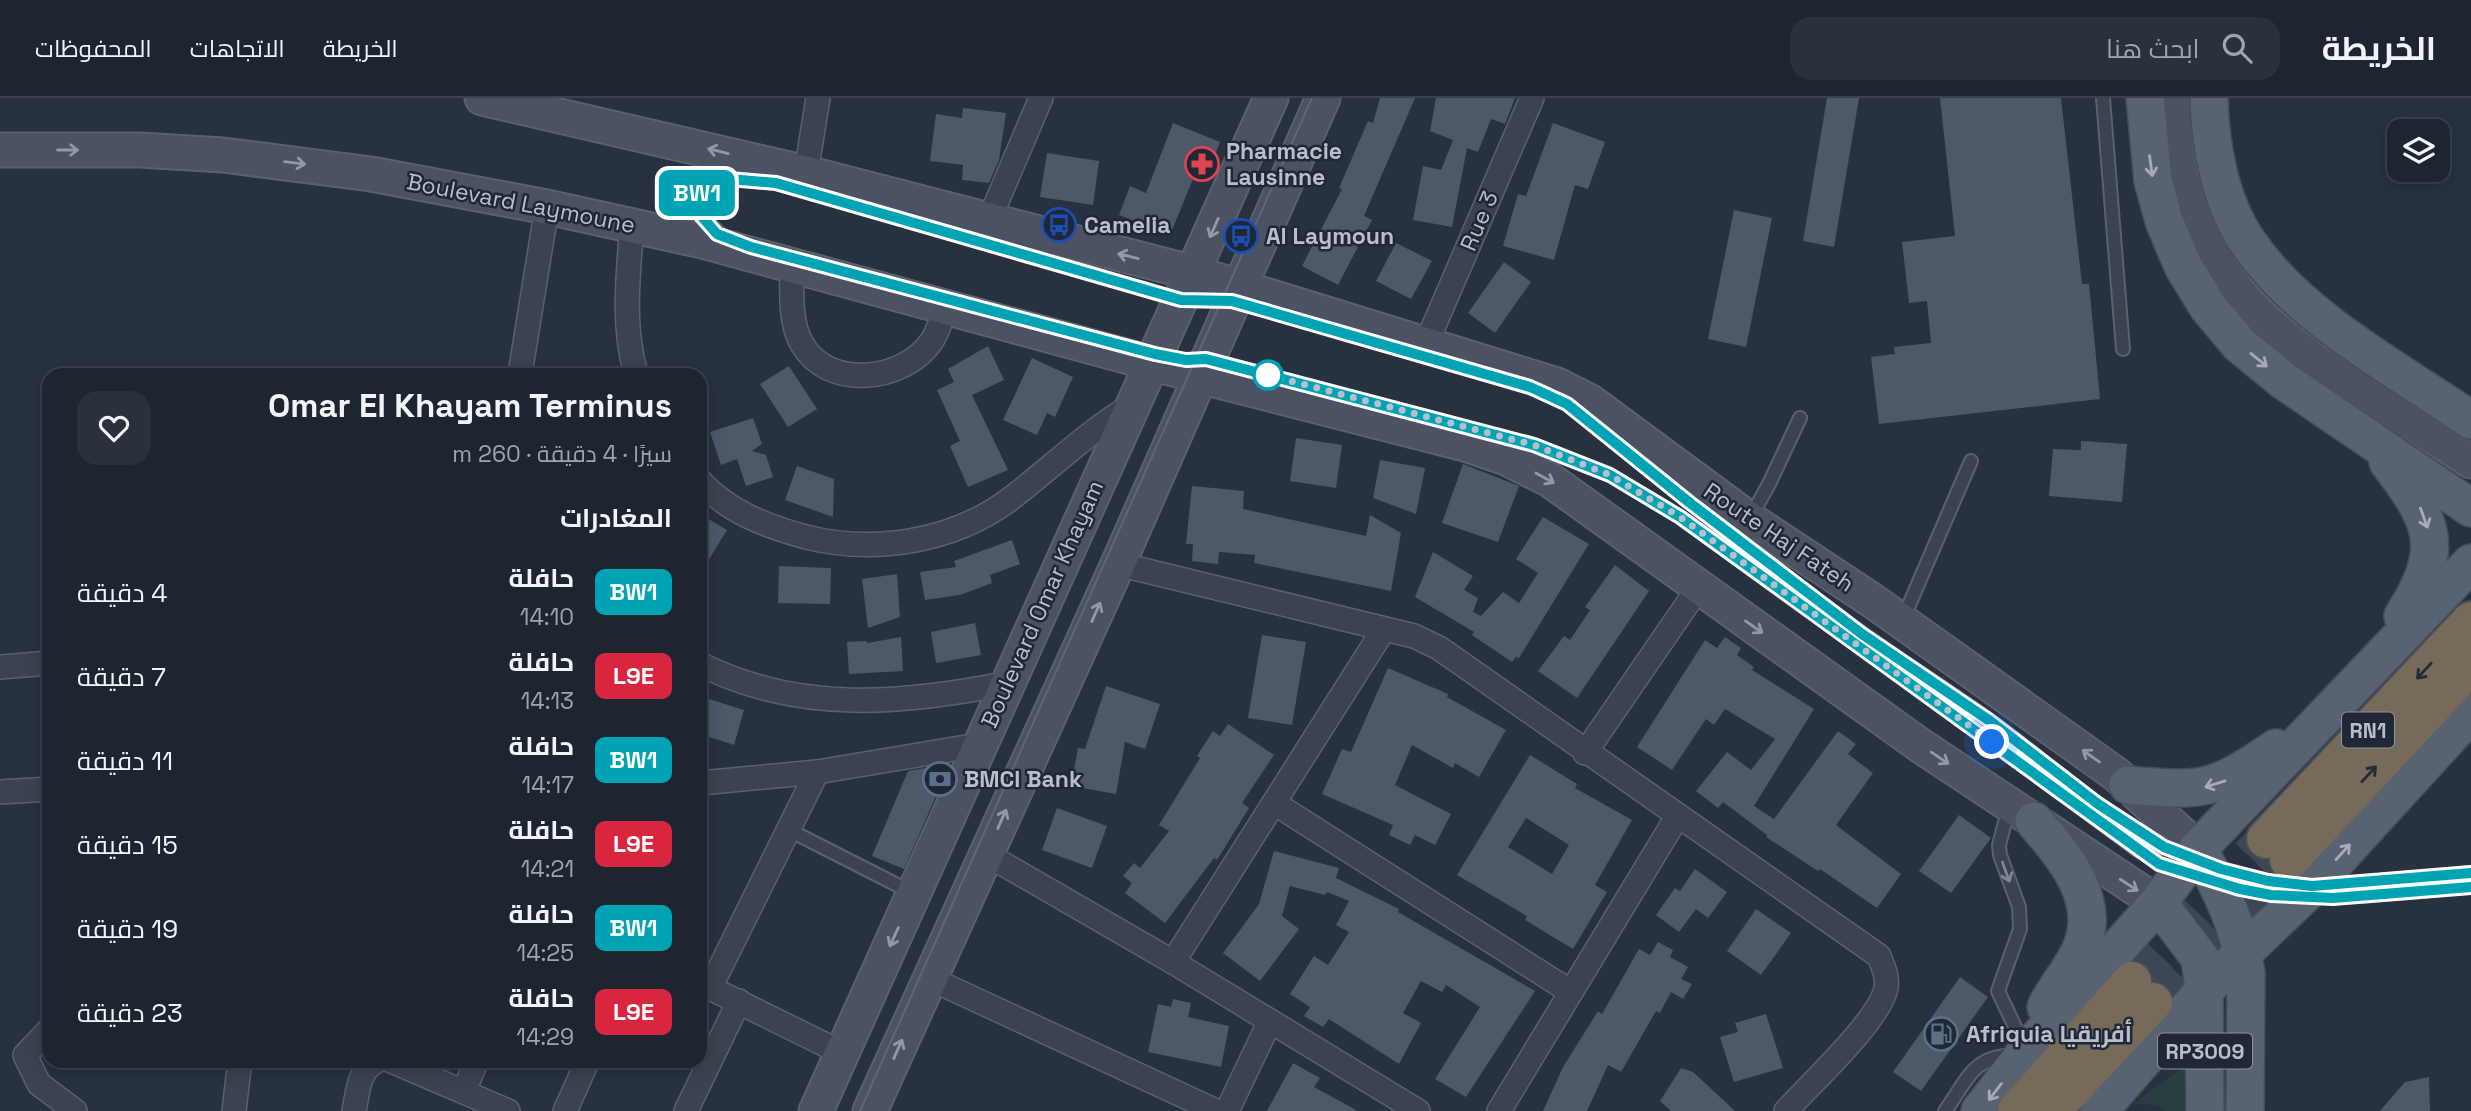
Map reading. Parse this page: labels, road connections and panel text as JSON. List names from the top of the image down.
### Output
{
  "streets": {
    "highway": ["RN1"],
    "main road": [
      "Boulevard Laymoune",
      "Route Haj Fateh",
      "Boulevard Omar Khayam",
      "RP3009"
    ],
    "street": ["Rue 3"]
  },
  "crossings": [
    ["Boulevard Laymoune", "Boulevard Omar Khayam"],
    ["Rue 3", "Route Haj Fateh"],
    ["Route Haj Fateh", "Boulevard Omar Khayam"]
  ],
  "one_way": ["Boulevard Laymoune"],
  "places": {
    "pharmacy": ["Pharmacie Lausinne"],
    "bus stop": ["Camelia", "Al Laymoun"],
    "bank": ["BMCI Bank"],
    "fuel station": ["Afriquia أفريقيا"]
  },
  "lines": ["bus line BW1"],
  "page": {
    "header": "الخريطة",
    "search": "ابحث هنا",
    "nav": ["الخريطة", "الاتجاهات", "المحفوظات"],
    "on_map": "BW1",
    "heading": [
      ["Omar El Khayam Terminus", "سيرًا · 4 دقيقة · 260 m"],
      "المغادرات"
    ],
    "list": [
      {
        "mark": "BW1",
        "name": "حافلة",
        "note": "14:10",
        "value": "4 دقيقة"
      },
      {
        "mark": "L9E",
        "name": "حافلة",
        "note": "14:13",
        "value": "7 دقيقة"
      },
      {
        "mark": "BW1",
        "name": "حافلة",
        "note": "14:17",
        "value": "11 دقيقة"
      },
      {
        "mark": "L9E",
        "name": "حافلة",
        "note": "14:21",
        "value": "15 دقيقة"
      },
      {
        "mark": "BW1",
        "name": "حافلة",
        "note": "14:25",
        "value": "19 دقيقة"
      },
      {
        "mark": "L9E",
        "name": "حافلة",
        "note": "14:29",
        "value": "23 دقيقة"
      }
    ]
  }
}
